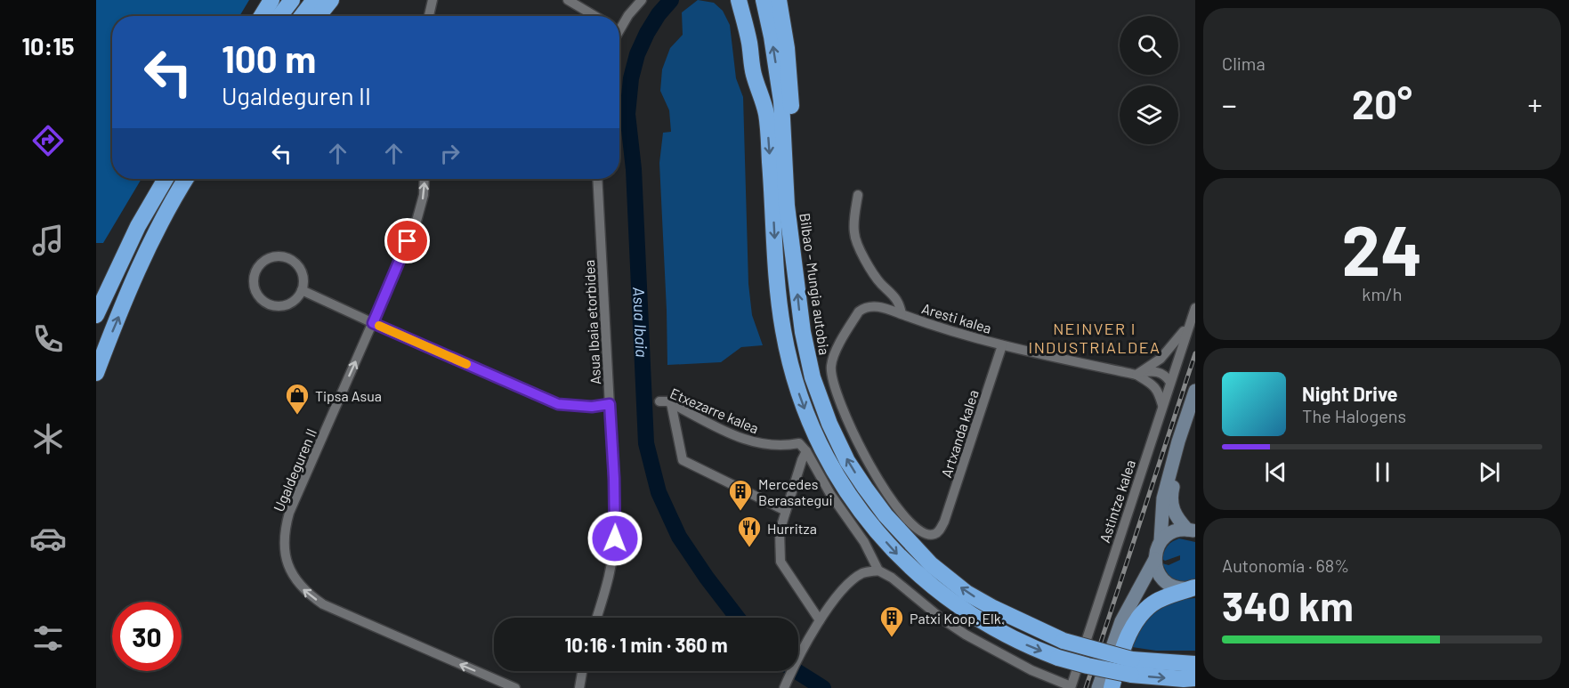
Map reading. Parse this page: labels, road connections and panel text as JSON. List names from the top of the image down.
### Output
{
  "streets": {
    "highway": ["Bilbao - Mungia autobia"],
    "street": [
      "Aresti kalea",
      "Asua Ibaia etorbidea",
      "Etxezarre kalea",
      "Artxanda kalea",
      "Ugaldeguren II",
      "Astintze kalea"
    ]
  },
  "crossings": [
    ["Aresti kalea", "Artxanda kalea"],
    ["Aresti kalea", "Astintze kalea"]
  ],
  "districts": ["NEINVER I INDUSTRIALDEA"],
  "water": ["Asua Ibaia"],
  "places": {
    "shop": ["Tipsa Asua"],
    "building": ["Mercedes Berasategui", "Patxi Koop. Elk."],
    "restaurant": ["Hurritza"]
  },
  "page": {
    "tabs": "10:15",
    "tile": [
      "Clima",
      ["24", "km/h"],
      ["Autonomía · 68%", "340 km"]
    ],
    "turn": ["100 m", "Ugaldeguren II"],
    "heat": ["−", "20°", "+"],
    "song": ["Night Drive", "The Halogens"],
    "limit": "30",
    "trip": "10:16 · 1 min · 360 m"
  }
}
